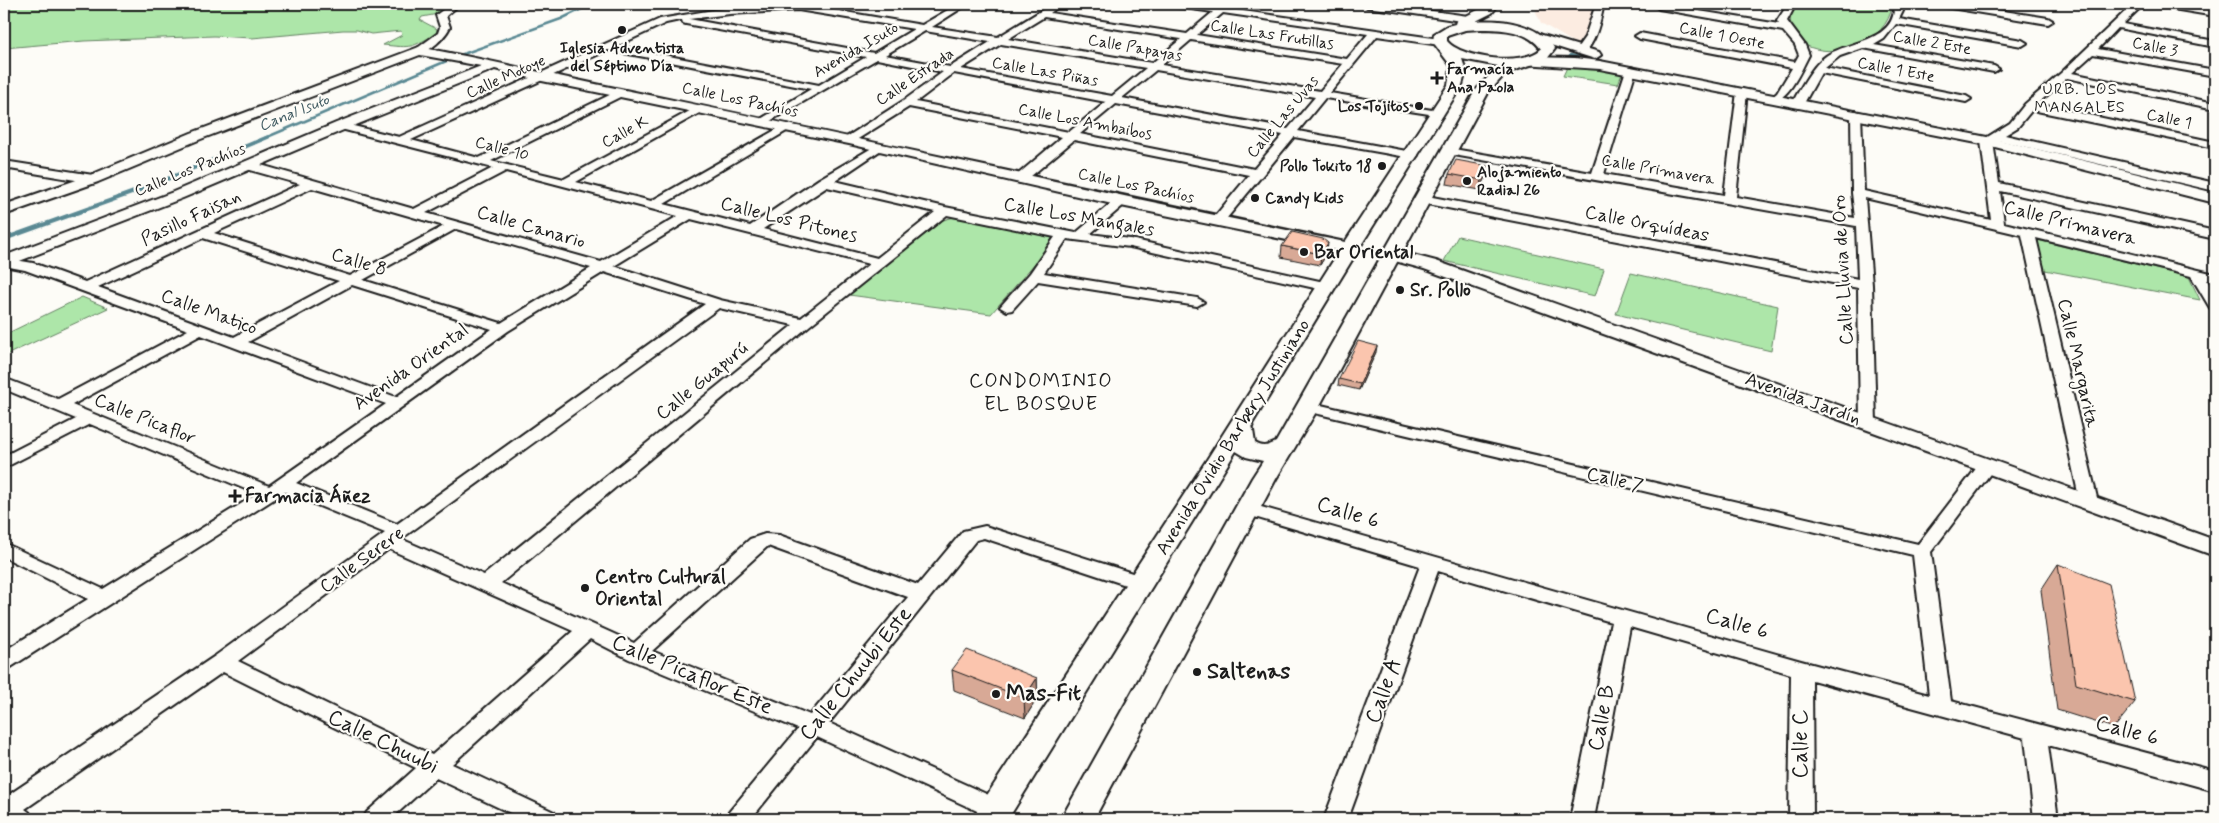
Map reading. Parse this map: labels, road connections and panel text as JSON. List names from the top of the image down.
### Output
{
  "streets": {
    "main road": ["Avenida Ovidio Barbery Justiniano"],
    "street": [
      "Calle Las Frutillas",
      "Calle 1 Oeste",
      "Calle 2 Este",
      "Calle 3",
      "Calle Papayas",
      "Avenida Isuto",
      "Calle 1 Este",
      "Calle Las Piñas",
      "Calle Motoye",
      "Calle Estrada",
      "Calle Los Pachíos",
      "Calle Las Uvas",
      "Calle 1",
      "Calle Los Ambaibos",
      "Calle K",
      "Calle 10",
      "Calle Primavera",
      "Calle Los Mangales",
      "Pasillo Faisan",
      "Calle Los Pitones",
      "Calle Orquídeas",
      "Calle Canario",
      "Calle 8",
      "Calle Lluvia de Oro",
      "Calle Matico",
      "Calle Margarita",
      "Avenida Oriental",
      "Calle Guapurú",
      "Avenida Jardín",
      "Calle Picaflor",
      "Calle 7",
      "Calle 6",
      "Calle Serere",
      "Calle Chuubi Este",
      "Calle Picaflor Este",
      "Calle A",
      "Calle B",
      "Calle Chuubi",
      "Calle C"
    ]
  },
  "crossings": [
    ["Calle Las Frutillas", "Calle Estrada"],
    ["Calle Las Frutillas", "Calle Las Uvas"],
    ["Calle Papayas", "Avenida Isuto"],
    ["Calle Papayas", "Calle Motoye"],
    ["Calle Papayas", "Calle Estrada"],
    ["Calle Papayas", "Calle Las Uvas"],
    ["Calle Papayas", "Avenida Ovidio Barbery Justiniano"],
    ["Avenida Isuto", "Calle Las Piñas"],
    ["Avenida Isuto", "Calle Los Pachíos"],
    ["Calle Las Piñas", "Calle Motoye"],
    ["Calle Las Piñas", "Calle Estrada"],
    ["Calle Las Piñas", "Calle Las Uvas"],
    ["Calle Las Piñas", "Avenida Ovidio Barbery Justiniano"],
    ["Calle Motoye", "Calle Los Pachíos"],
    ["Calle Motoye", "Calle 10"],
    ["Calle Estrada", "Calle Los Pachíos"],
    ["Calle Estrada", "Calle Los Ambaibos"],
    ["Calle Los Pachíos", "Calle Las Uvas"],
    ["Calle Los Pachíos", "Calle K"],
    ["Calle Los Pachíos", "Calle 10"],
    ["Calle Los Pachíos", "Calle Canario"],
    ["Calle Los Pachíos", "Calle Matico"],
    ["Calle Los Pachíos", "Avenida Ovidio Barbery Justiniano"],
    ["Calle Las Uvas", "Calle Los Ambaibos"],
    ["Calle K", "Calle 10"],
    ["Calle Primavera", "Calle Lluvia de Oro"],
    ["Calle Primavera", "Calle Margarita"],
    ["Calle Los Mangales", "Calle Guapurú"],
    ["Calle Los Mangales", "Avenida Ovidio Barbery Justiniano"],
    ["Pasillo Faisan", "Calle Canario"],
    ["Pasillo Faisan", "Calle 8"],
    ["Pasillo Faisan", "Calle Matico"],
    ["Calle Los Pitones", "Avenida Oriental"],
    ["Calle Los Pitones", "Calle Guapurú"],
    ["Calle Orquídeas", "Calle Lluvia de Oro"],
    ["Calle Canario", "Avenida Oriental"],
    ["Calle Canario", "Calle Guapurú"],
    ["Calle Canario", "Calle Serere"],
    ["Calle 8", "Avenida Oriental"],
    ["Calle Lluvia de Oro", "Avenida Jardín"],
    ["Calle Matico", "Avenida Oriental"],
    ["Calle Margarita", "Avenida Jardín"],
    ["Avenida Oriental", "Calle Picaflor"],
    ["Avenida Oriental", "Calle Picaflor Este"],
    ["Calle Guapurú", "Calle Picaflor Este"],
    ["Calle Picaflor", "Calle Picaflor Este"],
    ["Avenida Ovidio Barbery Justiniano", "Calle Chuubi Este"],
    ["Avenida Ovidio Barbery Justiniano", "Calle Picaflor Este"],
    ["Calle 6", "Calle A"],
    ["Calle 6", "Calle B"],
    ["Calle 6", "Calle C"],
    ["Calle Serere", "Calle Picaflor Este"],
    ["Calle Serere", "Calle Chuubi"],
    ["Calle Chuubi Este", "Calle Picaflor Este"]
  ],
  "districts": ["URB. LOS MANGALES", "CONDOMINIO EL BOSQUE"],
  "water": ["Canal Isuto"],
  "places": {
    "other": [
      "Iglesia Adventista del Séptimo Día",
      "Los Tojitos",
      "Pollo Tokito 18",
      "Alojamiento Radial 26",
      "Candy Kids",
      "Bar Oriental",
      "Sr. Pollo",
      "Centro Cultural Oriental",
      "Saltenas",
      "Mas-Fit"
    ],
    "health": ["Farmacía Ana Paola", "Farmacia Áñez"]
  }
}
